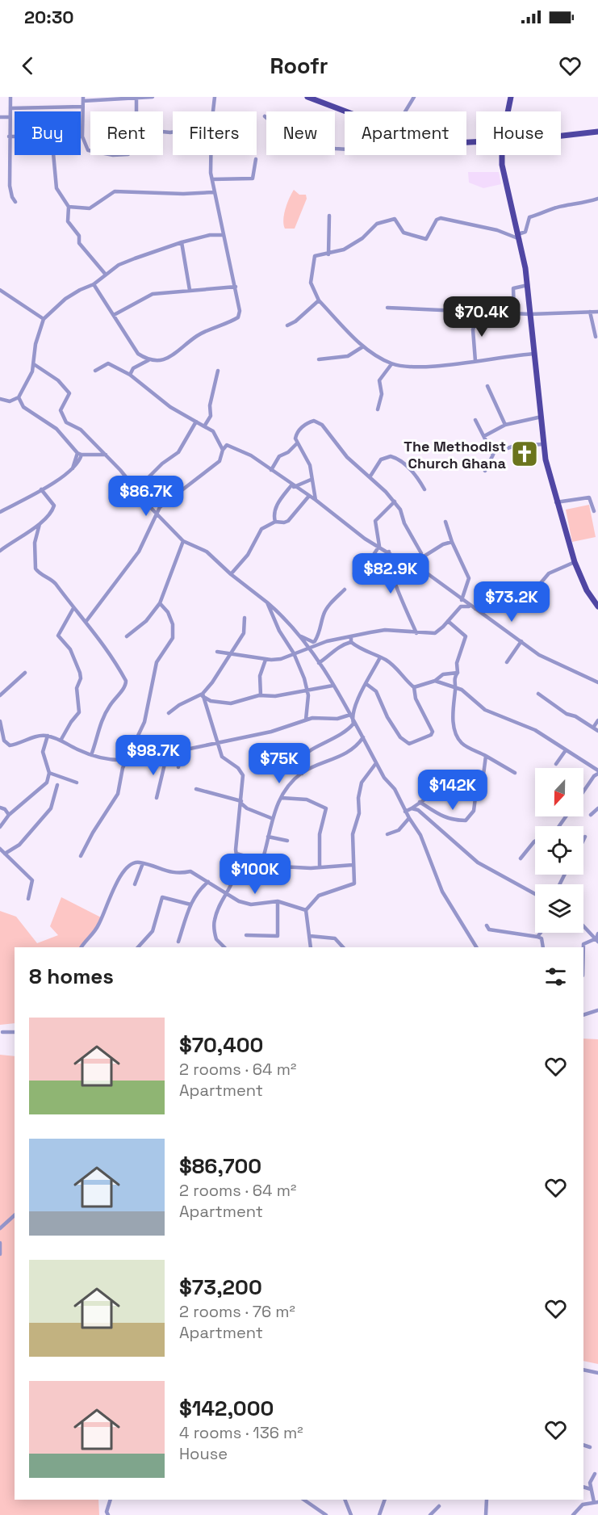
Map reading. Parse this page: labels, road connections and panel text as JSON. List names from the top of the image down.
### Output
{
  "places": {
    "church": ["The Methodist Church Ghana"]
  },
  "north": "bottom",
  "page": {
    "status": "20:30",
    "header": "Roofr",
    "chip": [
      "Buy",
      "Rent",
      "Filters",
      "New",
      "Apartment",
      "House"
    ],
    "price": [
      "$70.4K",
      "$86.7K",
      "$82.9K",
      "$73.2K",
      "$98.7K",
      "$75K",
      "$142K",
      "$100K"
    ],
    "heading": "8 homes",
    "list": [
      {
        "name": "$70,400",
        "note": "2 rooms · 64 m² · Apartment"
      },
      {
        "name": "$86,700",
        "note": "2 rooms · 64 m² · Apartment"
      },
      {
        "name": "$73,200",
        "note": "2 rooms · 76 m² · Apartment"
      },
      {
        "name": "$142,000",
        "note": "4 rooms · 136 m² · House"
      }
    ]
  }
}
